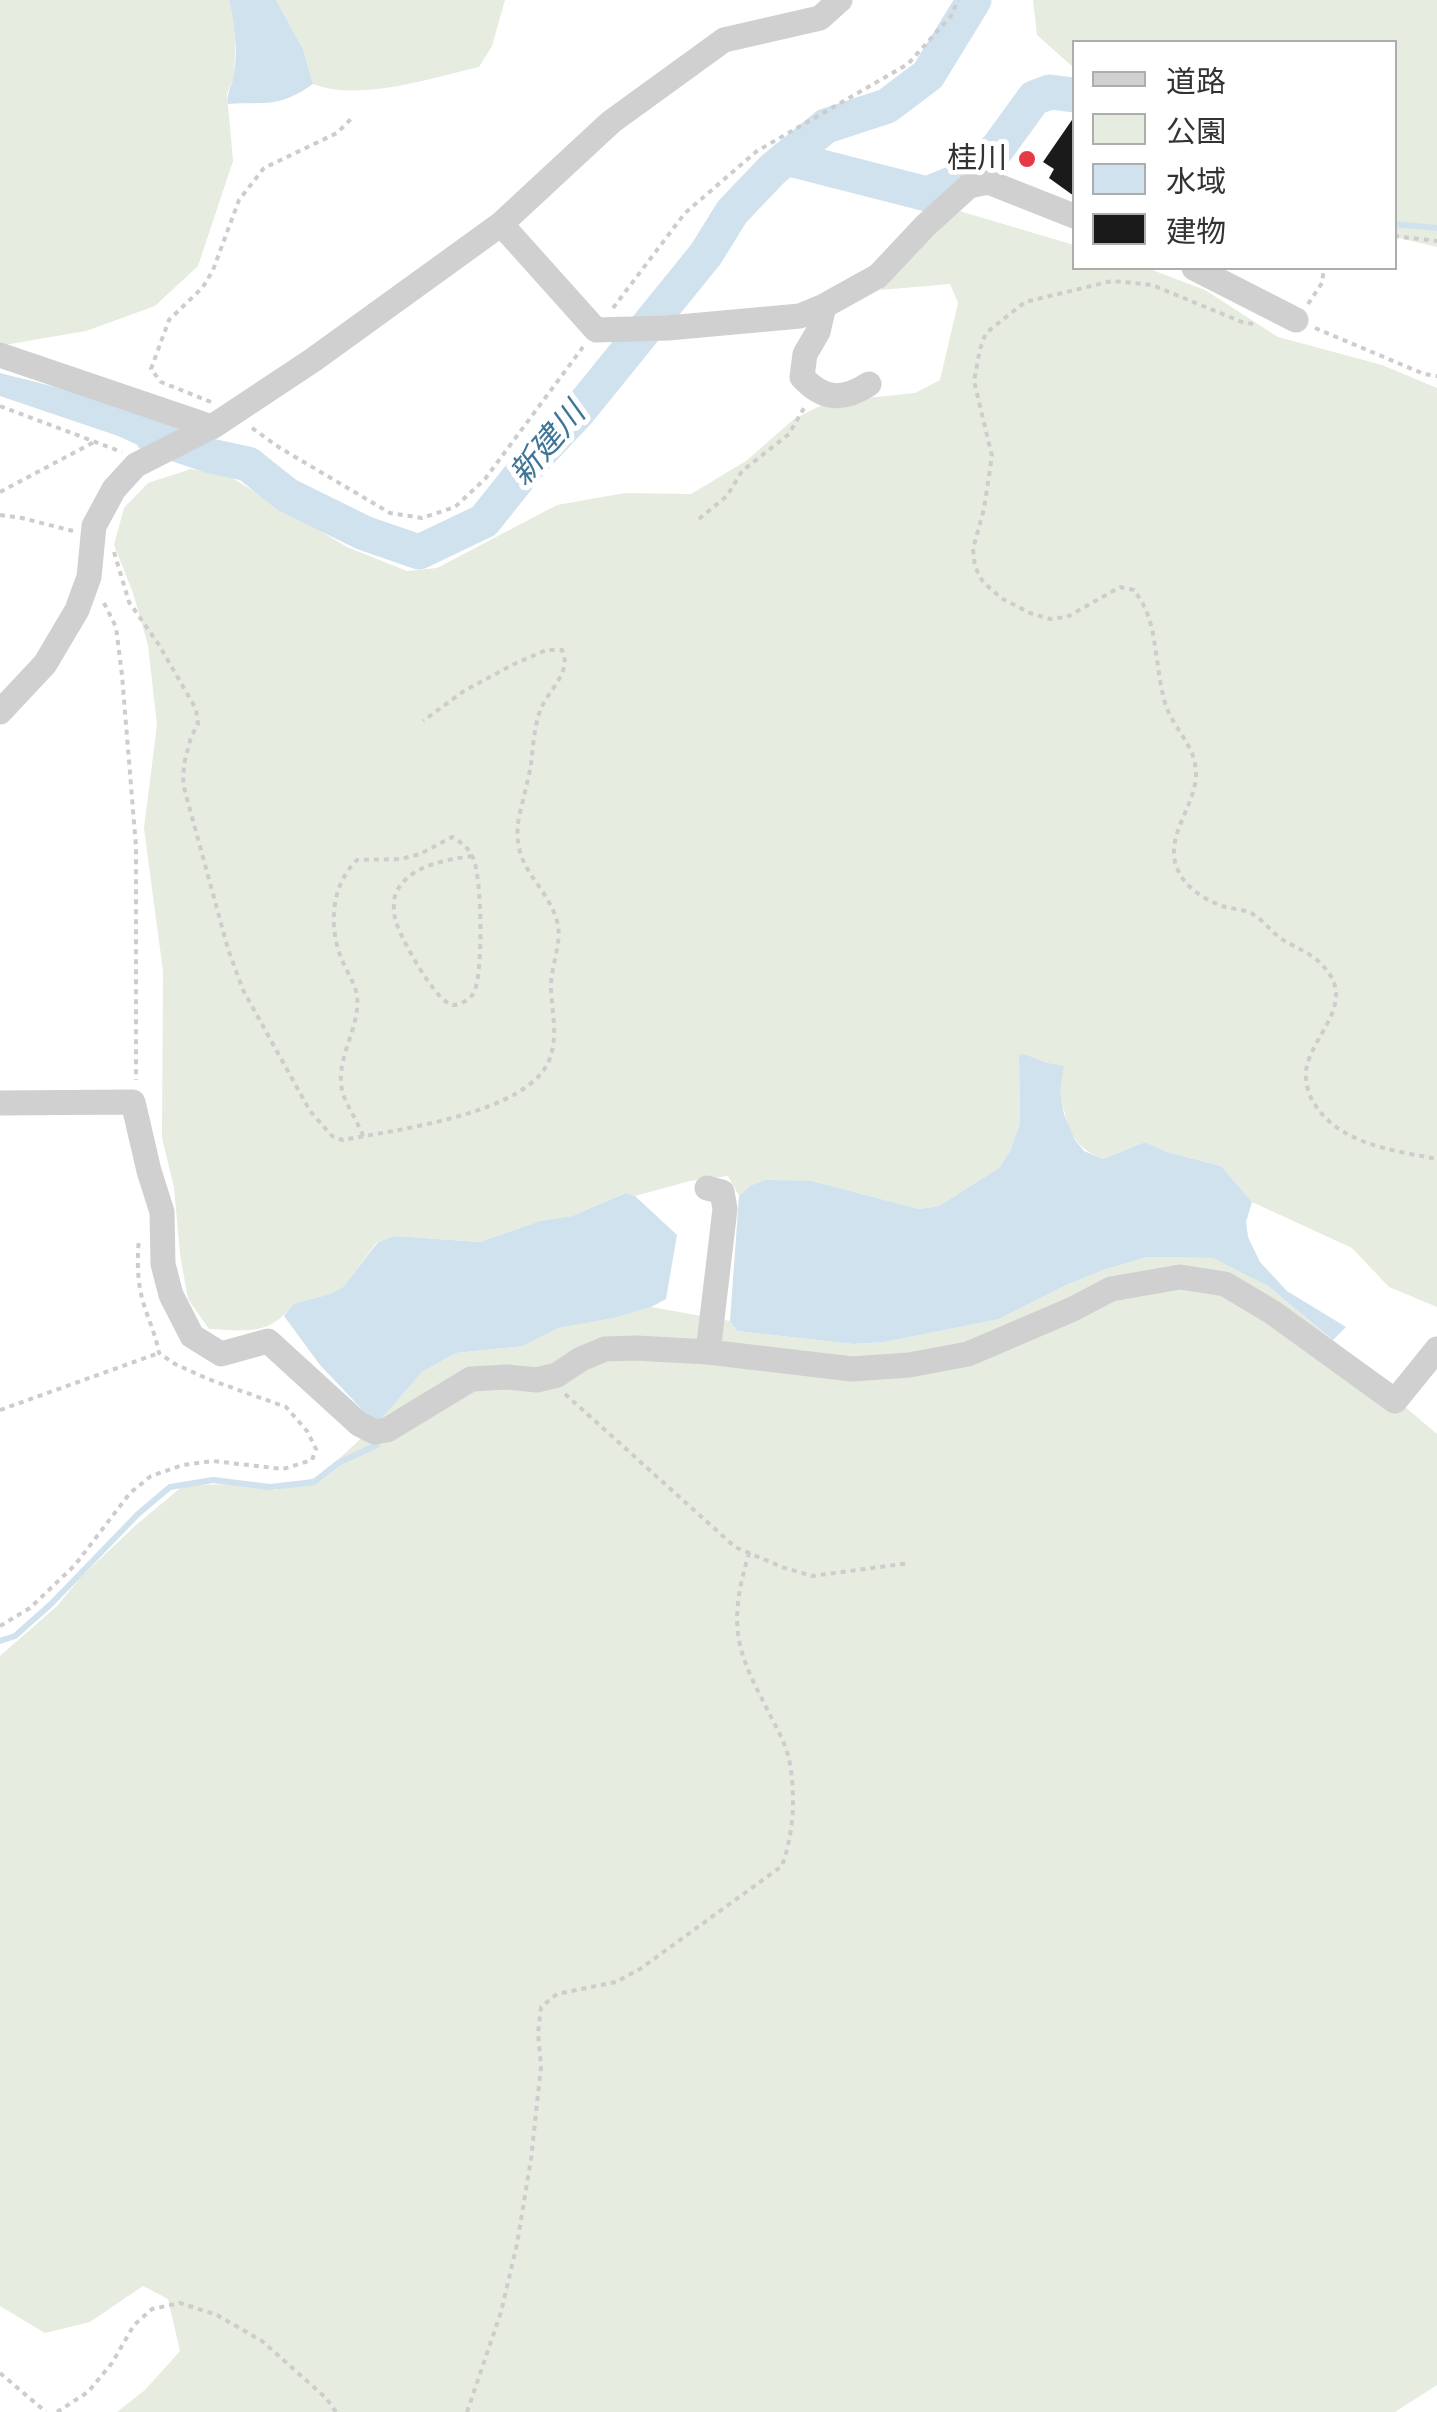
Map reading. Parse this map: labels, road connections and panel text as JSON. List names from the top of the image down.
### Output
{
  "water": ["新建川"],
  "places": ["桂川"],
  "legend": [
    "道路",
    "公園",
    "水域",
    "建物"
  ]
}
